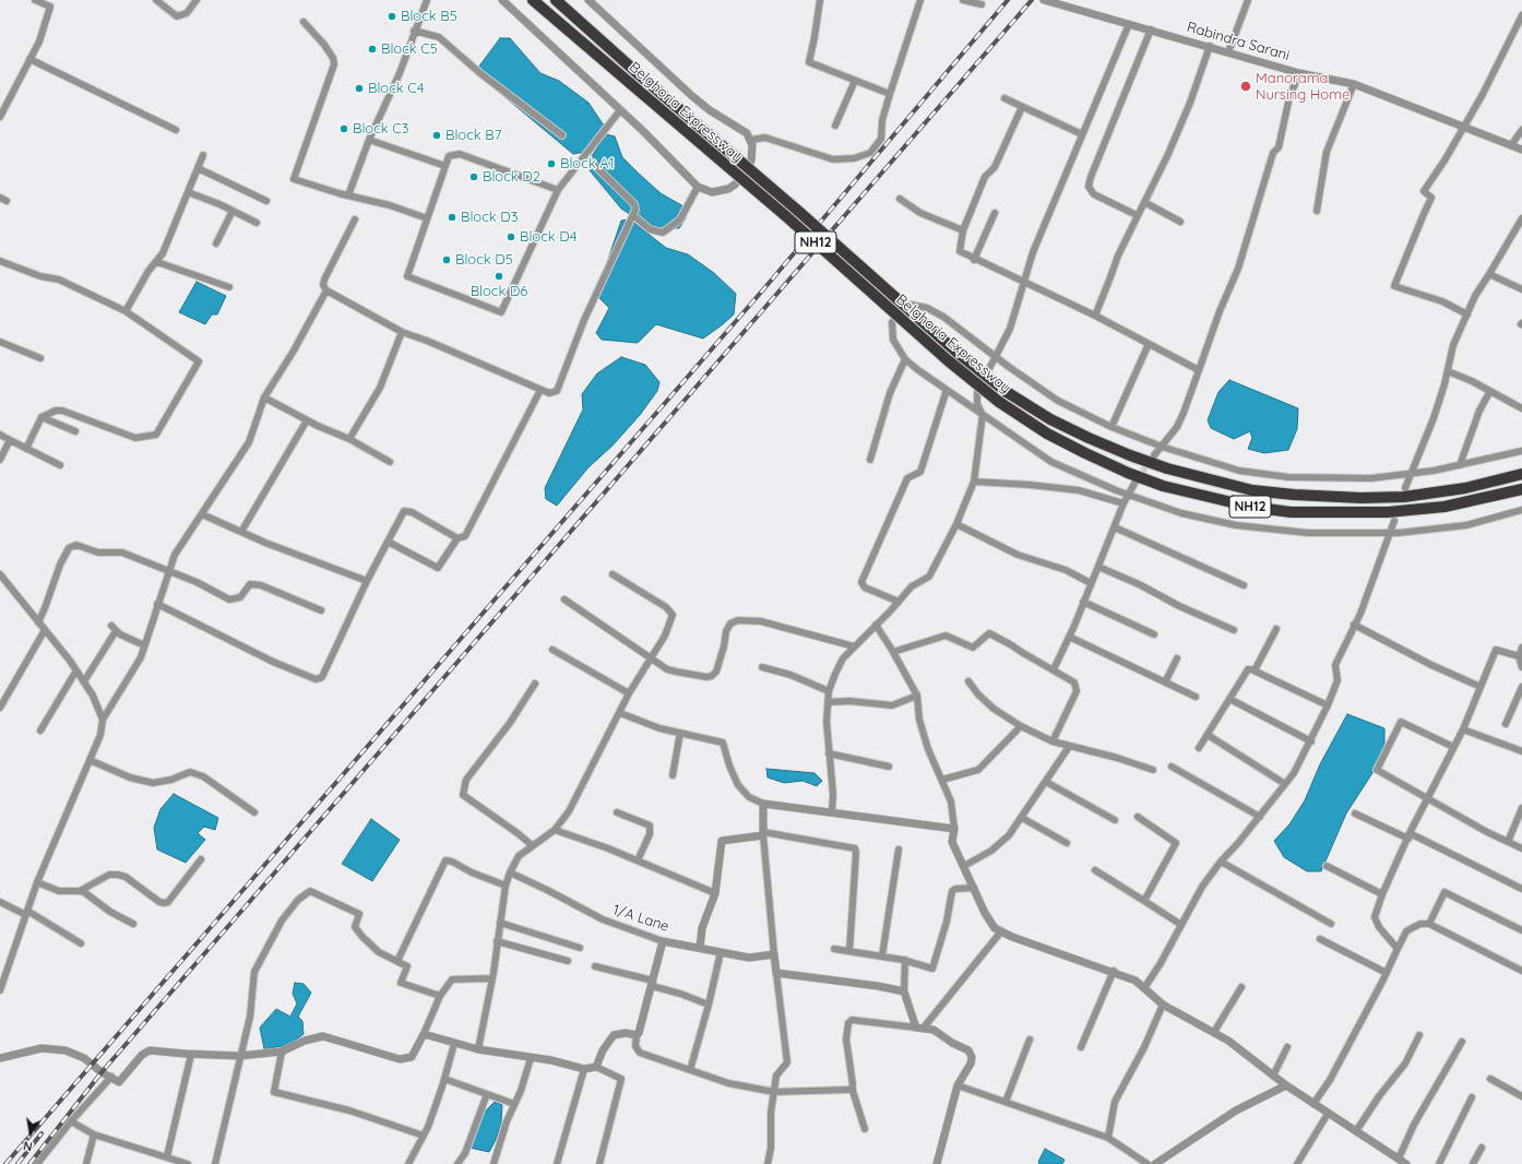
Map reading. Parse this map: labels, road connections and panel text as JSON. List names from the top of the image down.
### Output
{
  "streets": {
    "highway": ["Belghoria Expressway", "NH12"],
    "street": ["Rabindra Sarani", "1/A Lane"]
  },
  "places": [
    "Block B5",
    "Block C5",
    "Manorama Nursing Home",
    "Block C4",
    "Block C3",
    "Block B7",
    "Block A1",
    "Block D2",
    "Block D3",
    "Block D4",
    "Block D5",
    "Block D6"
  ],
  "north": "bottom"
}
